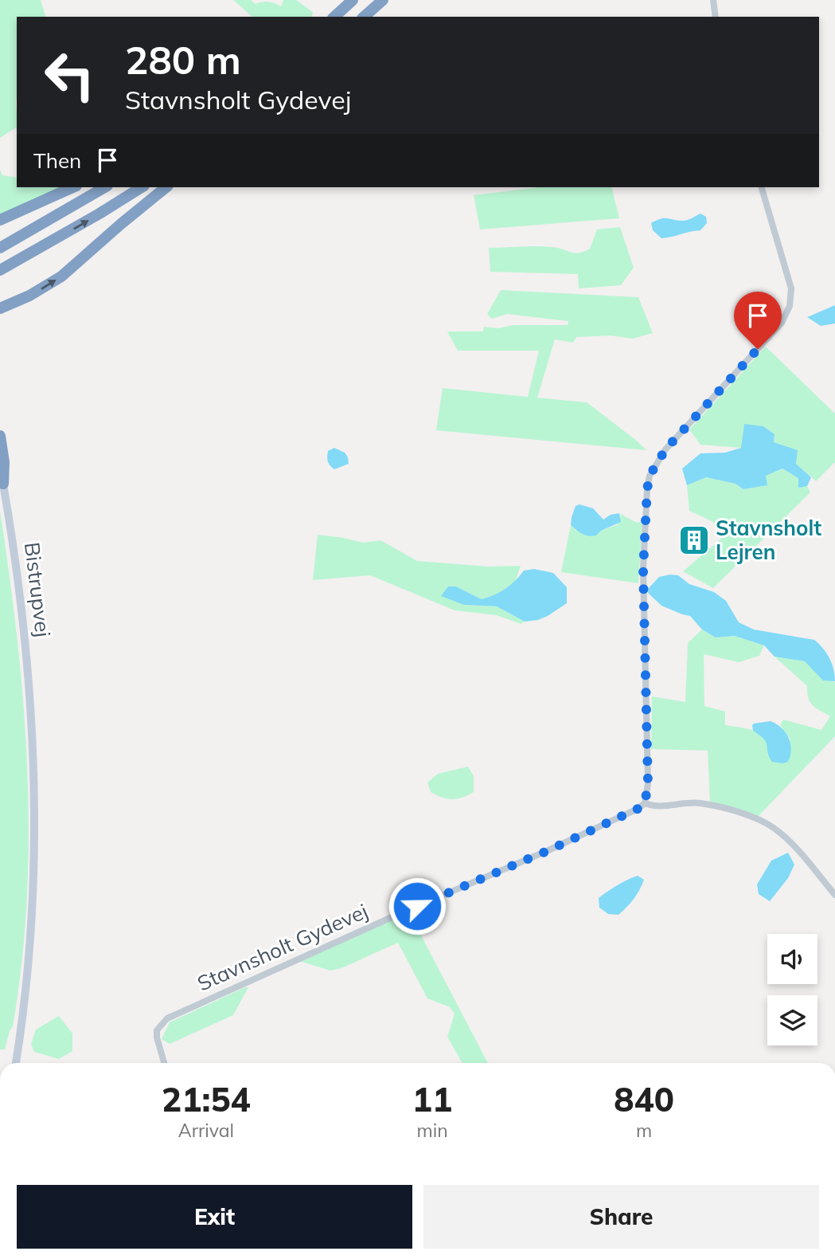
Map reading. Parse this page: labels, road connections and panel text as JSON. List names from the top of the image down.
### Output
{
  "streets": {
    "main road": ["Bistrupvej"],
    "street": ["Stavnsholt Gydevej"]
  },
  "places": {
    "building": ["Stavnsholt Lejren"]
  },
  "page": {
    "turn": ["280 m", "Stavnsholt Gydevej"],
    "then": "Then",
    "eta": [
      "21:54",
      "Arrival",
      "11",
      "min",
      "840",
      "m"
    ],
    "buttons": ["Exit", "Share"]
  }
}
